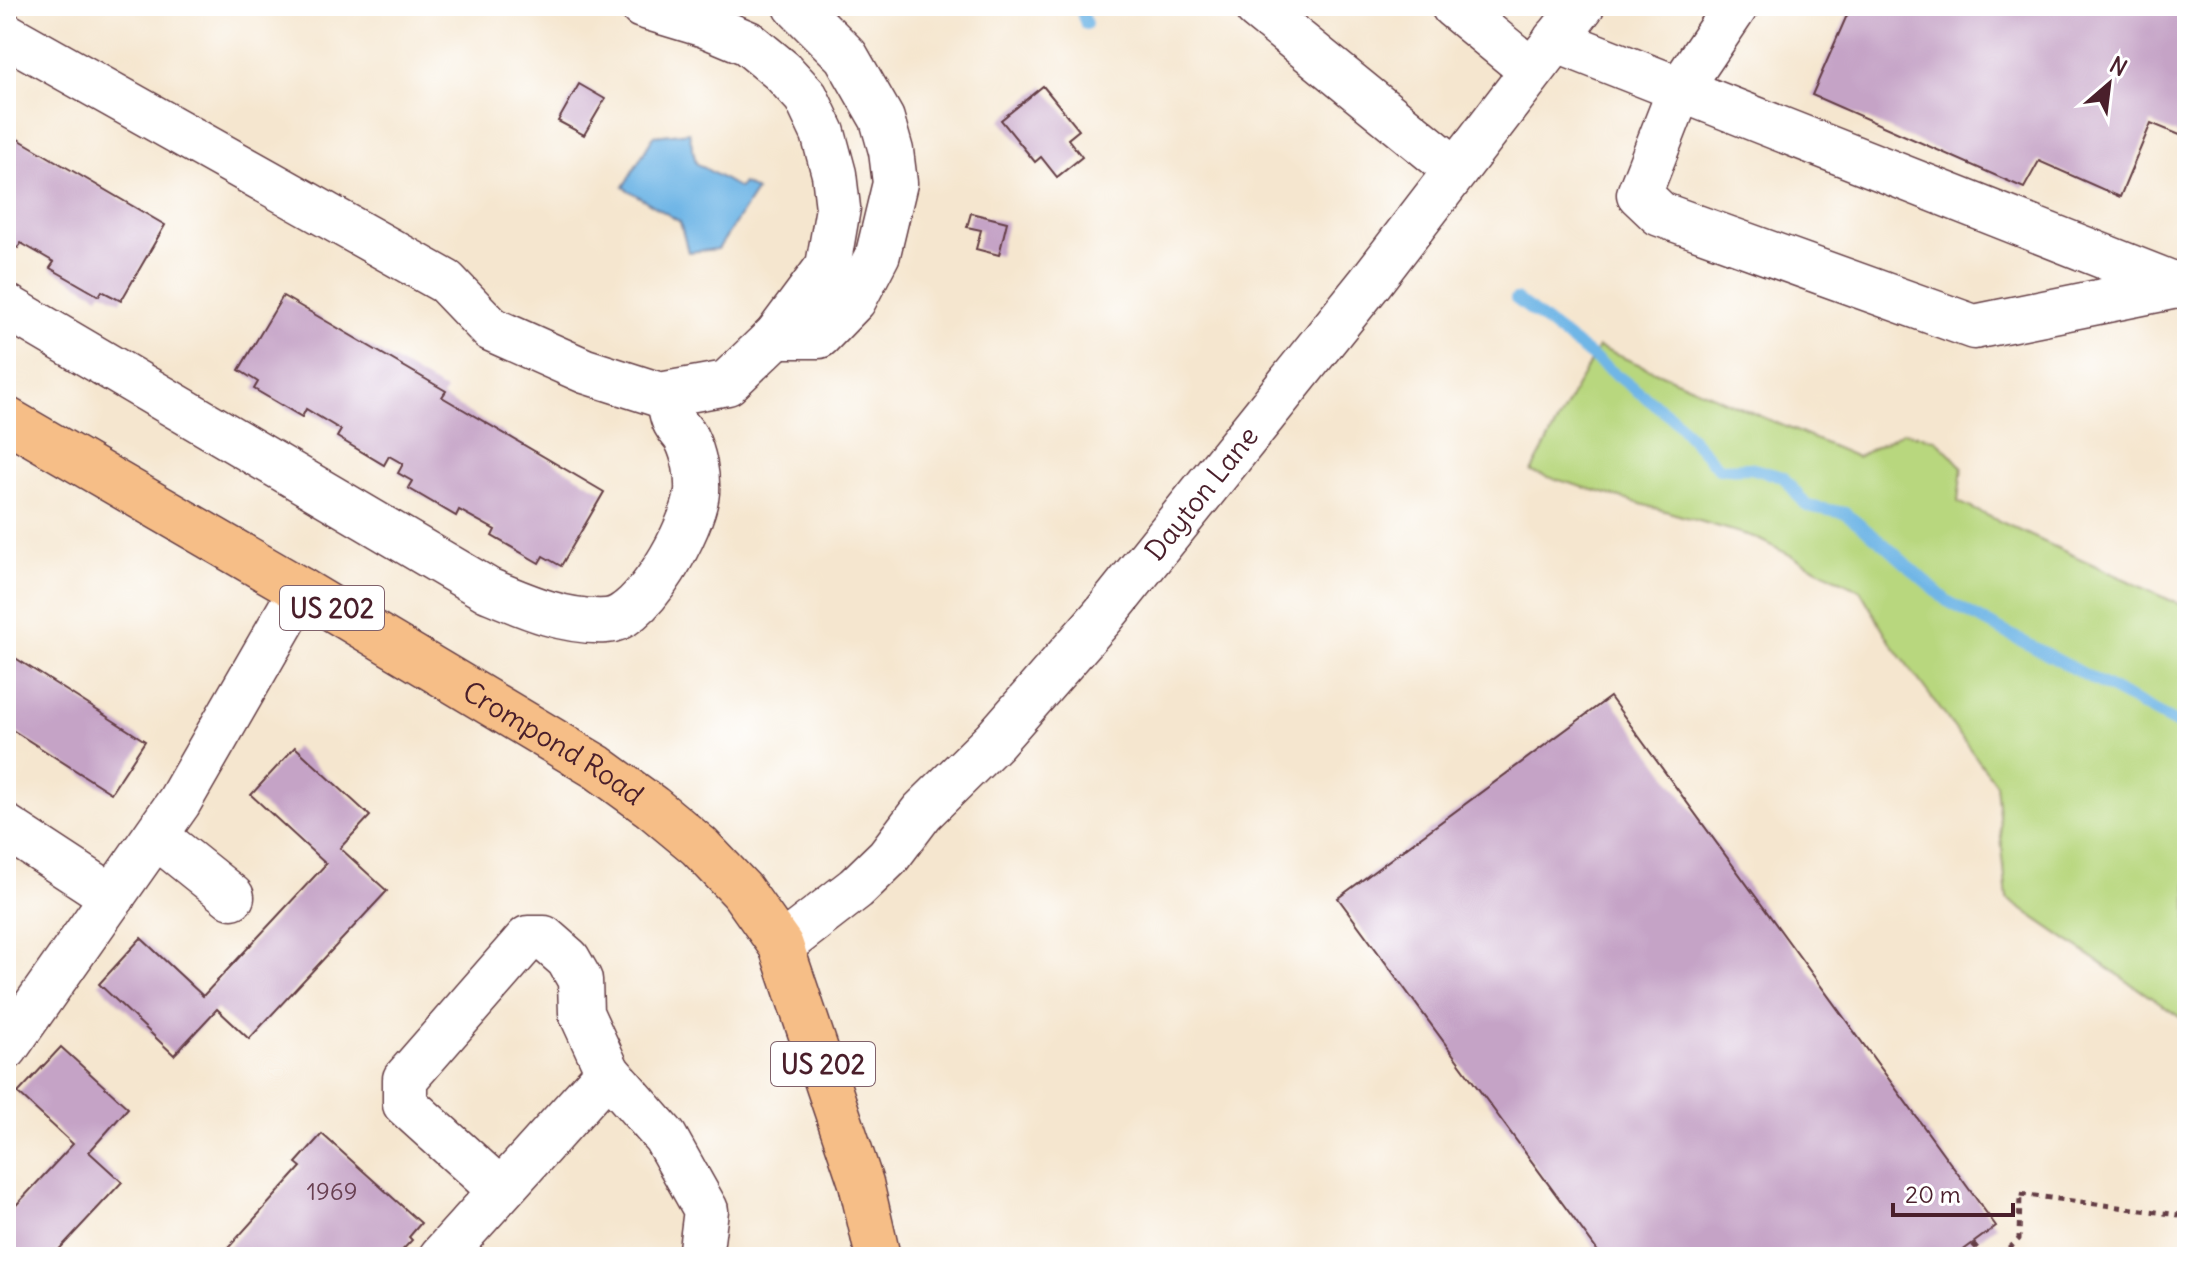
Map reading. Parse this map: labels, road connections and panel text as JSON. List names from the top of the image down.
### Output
{
  "streets": {
    "main road": ["US 202", "Crompond Road"],
    "street": ["Dayton Lane"]
  },
  "crossings": [
    ["Dayton Lane", "Crompond Road"]
  ],
  "house_numbers": ["1969"],
  "scale_bar": "20 m",
  "north": "top right"
}
